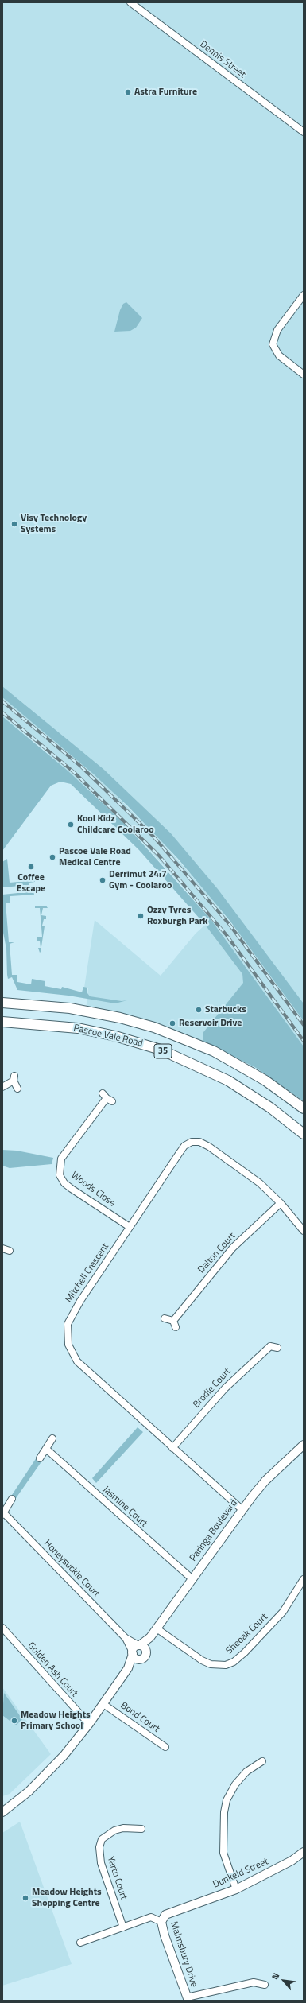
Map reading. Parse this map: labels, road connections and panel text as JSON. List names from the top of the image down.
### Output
{
  "streets": {
    "main road": ["Pascoe Vale Road", "35"],
    "street": [
      "Dennis Street",
      "Woods Close",
      "Dalton Court",
      "Mitchell Crescent",
      "Brodie Court",
      "Jasmine Court",
      "Paringa Boulevard",
      "Honeysuckle Court",
      "Sheoak Court",
      "Golden Ash Court",
      "Bond Court",
      "Dunkeld Street",
      "Yarto Court",
      "Malmsbury Drive"
    ]
  },
  "crossings": [
    ["Woods Close", "Mitchell Crescent"],
    ["Dalton Court", "Mitchell Crescent"],
    ["Mitchell Crescent", "Brodie Court"],
    ["Mitchell Crescent", "Paringa Boulevard"],
    ["Jasmine Court", "Paringa Boulevard"],
    ["Paringa Boulevard", "Honeysuckle Court"],
    ["Paringa Boulevard", "Sheoak Court"],
    ["Dunkeld Street", "Malmsbury Drive"]
  ],
  "places": [
    "Astra Furniture",
    "Visy Technology Systems",
    "Kool Kidz Childcare Coolaroo",
    "Pascoe Vale Road Medical Centre",
    "Coffee Escape",
    "Derrimut 24:7 Gym - Coolaroo",
    "Ozzy Tyres Roxburgh Park",
    "Starbucks",
    "Reservoir Drive",
    "Meadow Heights Primary School",
    "Meadow Heights Shopping Centre"
  ],
  "north": "top left"
}
